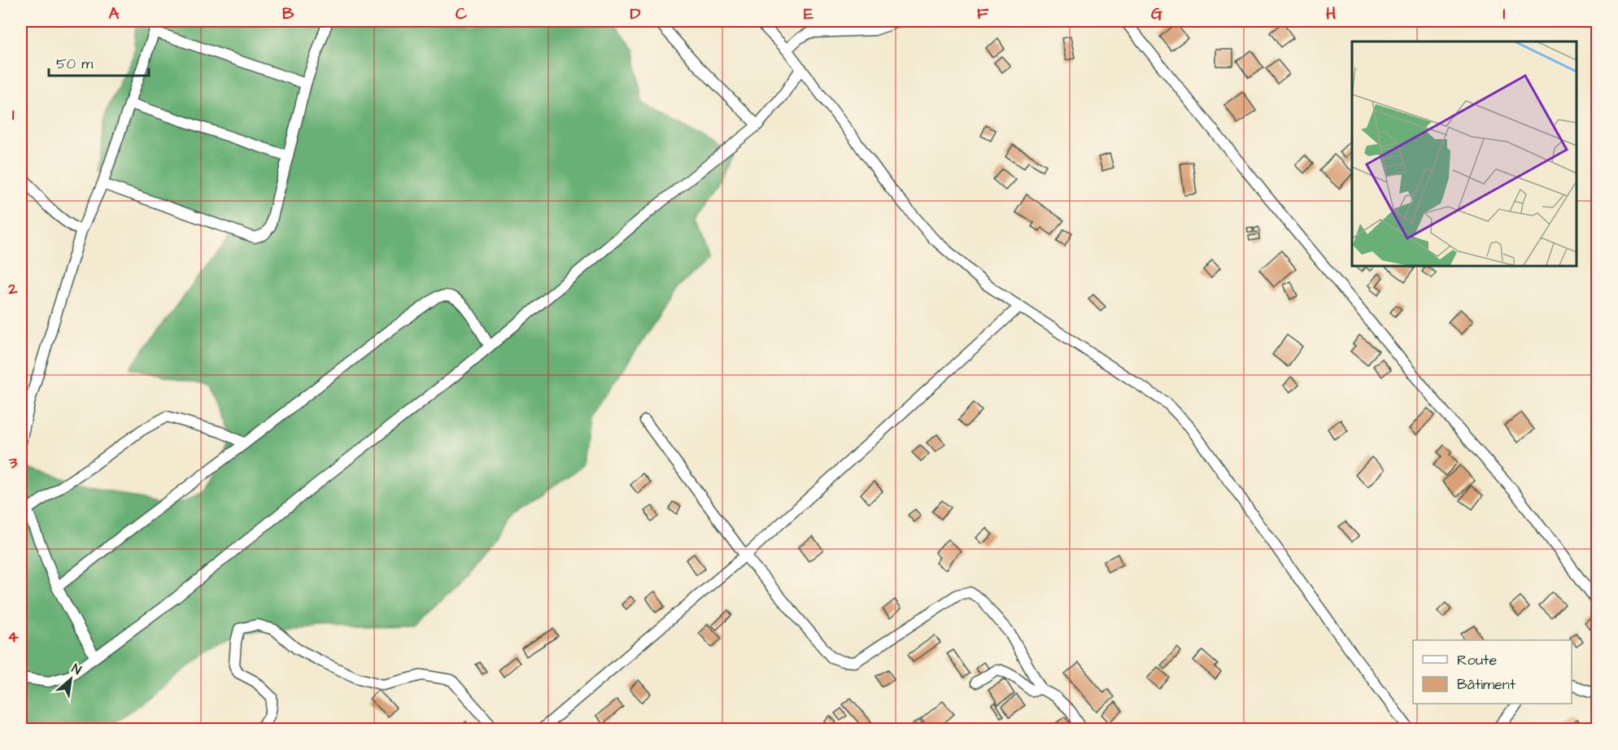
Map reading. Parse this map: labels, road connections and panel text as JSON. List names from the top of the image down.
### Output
{
  "legend": ["Route", "Bâtiment"],
  "scale_bar": "50 m",
  "north": "top right",
  "grid": {
    "columns": [
      "A",
      "B",
      "C",
      "D",
      "E",
      "F",
      "G",
      "H",
      "I"
    ],
    "rows": [
      "1",
      "2",
      "3",
      "4"
    ]
  }
}
